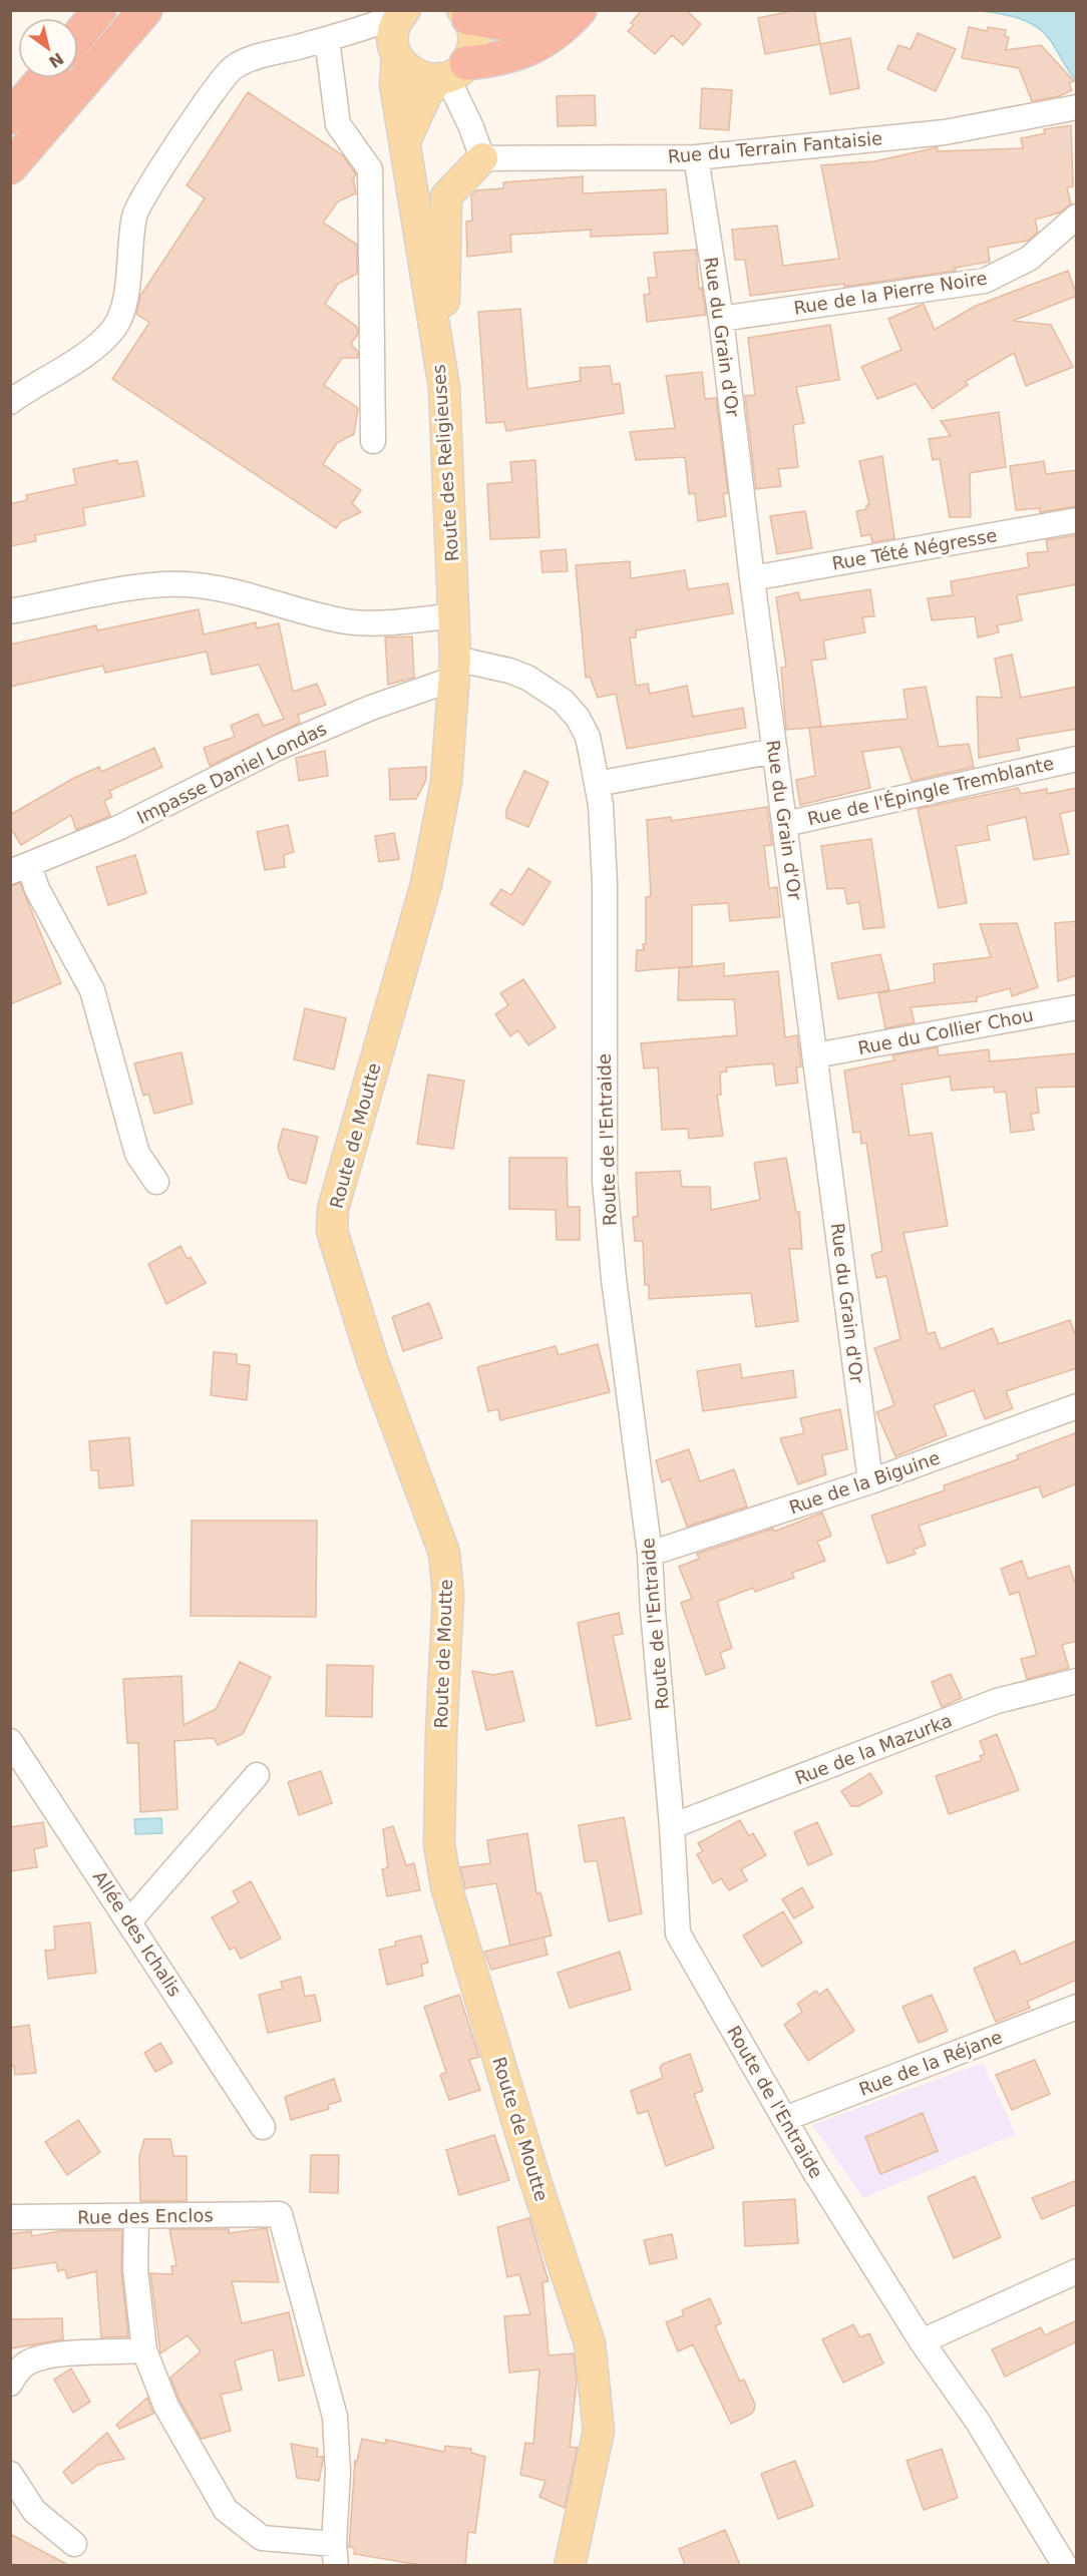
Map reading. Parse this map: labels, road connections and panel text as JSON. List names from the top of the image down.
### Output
{
  "streets": {
    "main road": ["Route des Religieuses", "Route de Moutte"],
    "street": [
      "Rue du Terrain Fantaisie",
      "Rue de la Pierre Noire",
      "Rue du Grain d'Or",
      "Rue Tété Négresse",
      "Impasse Daniel Londas",
      "Rue de l'Épingle Tremblante",
      "Rue du Collier Chou",
      "Route de l'Entraide",
      "Rue de la Biguine",
      "Rue de la Mazurka",
      "Allée des Ichalis",
      "Rue de la Réjane",
      "Rue des Enclos"
    ]
  },
  "crossings": [
    ["Rue du Terrain Fantaisie", "Rue du Grain d'Or"],
    ["Rue de la Pierre Noire", "Rue du Grain d'Or"],
    ["Rue du Grain d'Or", "Rue Tété Négresse"],
    ["Rue du Grain d'Or", "Rue de l'Épingle Tremblante"],
    ["Rue du Grain d'Or", "Rue du Collier Chou"],
    ["Rue du Grain d'Or", "Rue de la Biguine"],
    ["Route des Religieuses", "Impasse Daniel Londas"],
    ["Route des Religieuses", "Route de Moutte"],
    ["Route des Religieuses", "Route de l'Entraide"],
    ["Impasse Daniel Londas", "Route de Moutte"],
    ["Impasse Daniel Londas", "Route de l'Entraide"],
    ["Route de Moutte", "Route de l'Entraide"],
    ["Route de l'Entraide", "Rue de la Biguine"],
    ["Route de l'Entraide", "Rue de la Mazurka"],
    ["Route de l'Entraide", "Rue de la Réjane"]
  ],
  "north": "bottom right"
}
